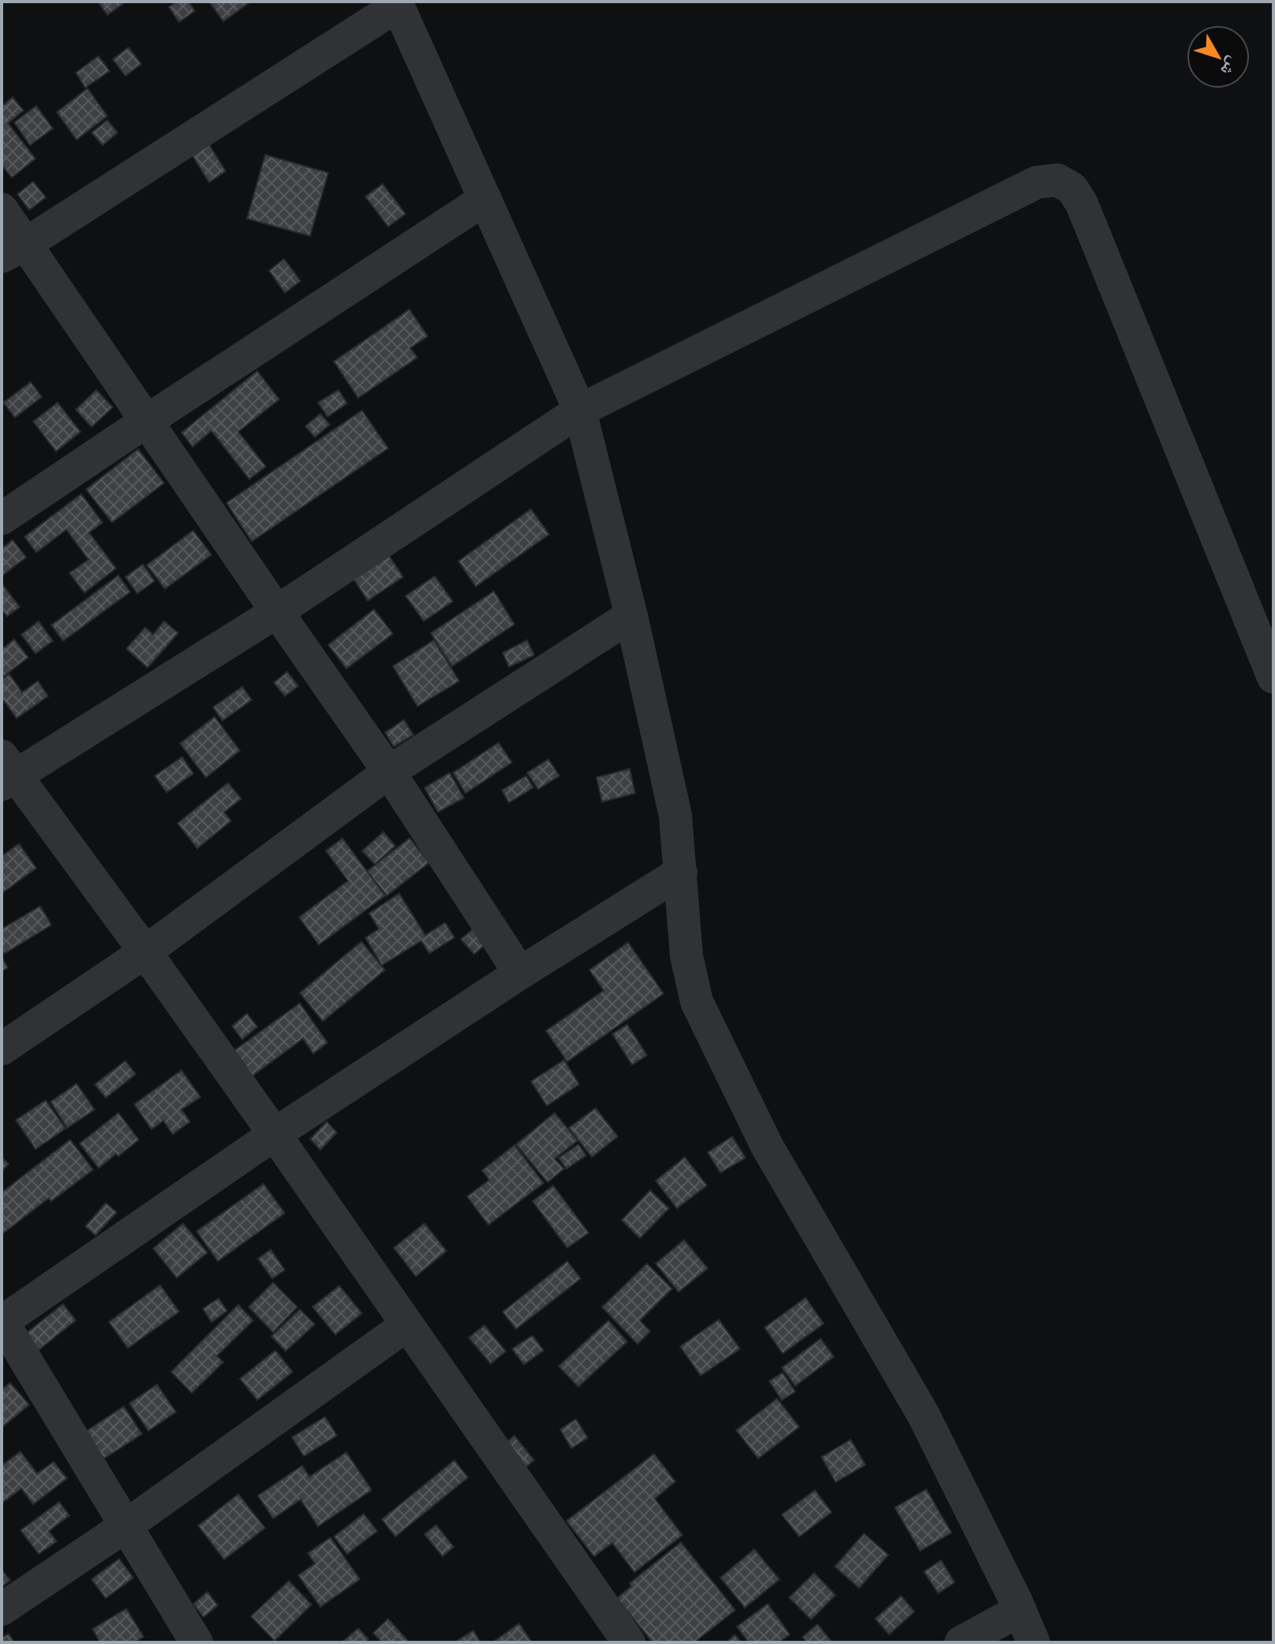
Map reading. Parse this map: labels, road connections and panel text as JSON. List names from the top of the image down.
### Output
{
  "north": "bottom right"
}
